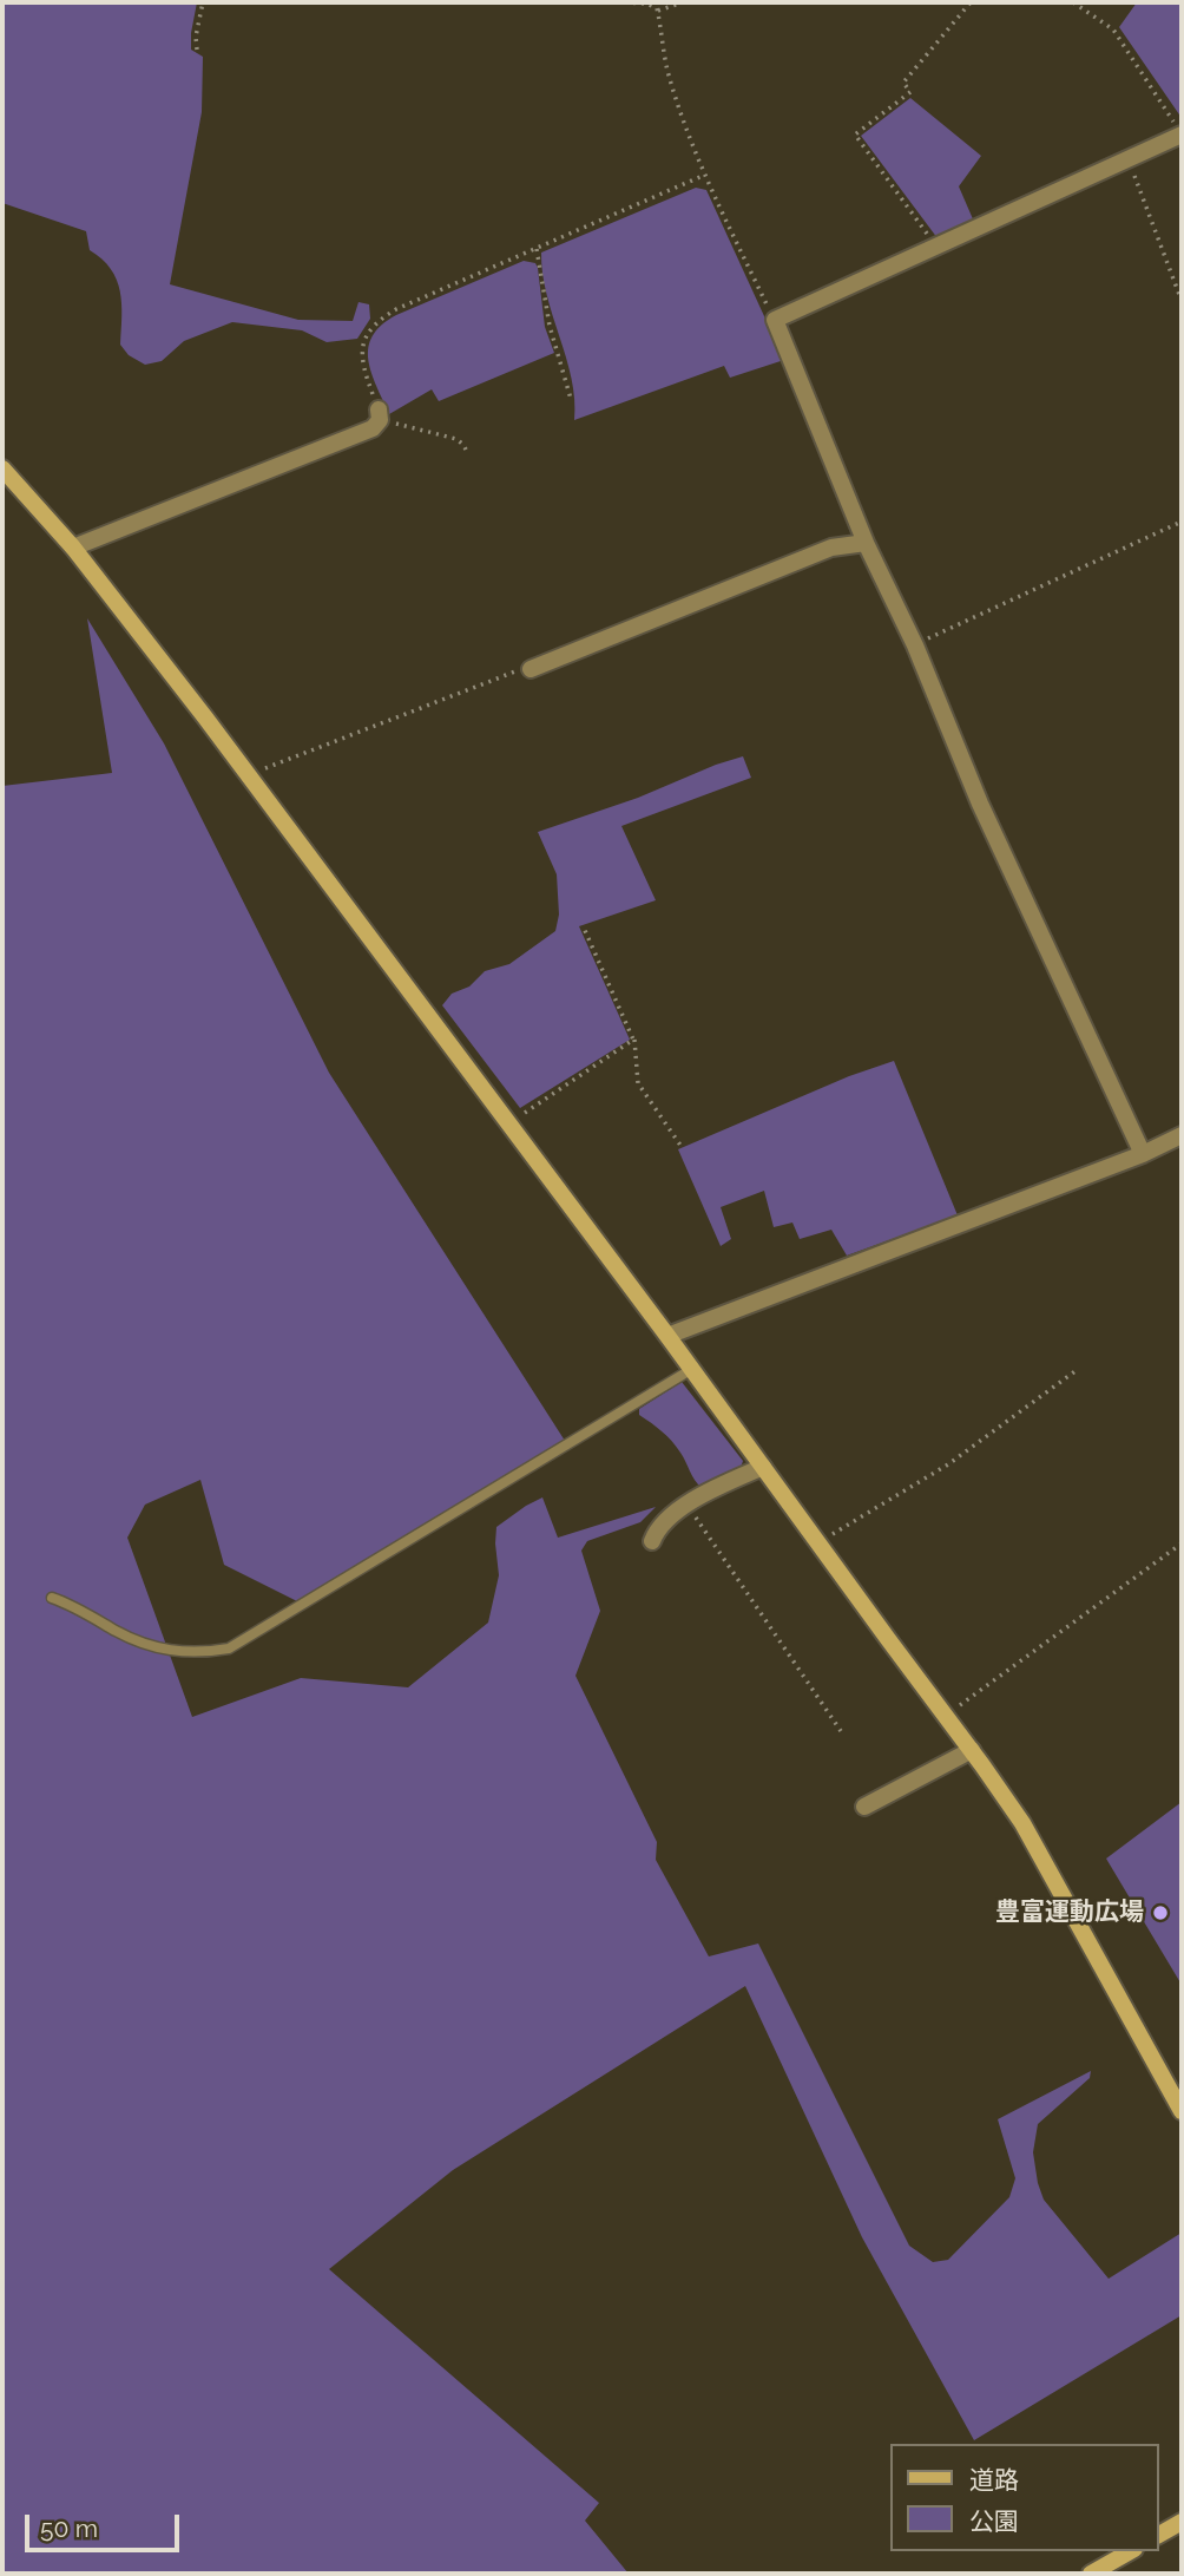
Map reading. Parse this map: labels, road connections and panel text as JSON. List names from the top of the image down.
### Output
{
  "places": ["豊富運動広場"],
  "legend": ["道路", "公園"],
  "scale_bar": "50 m"
}
